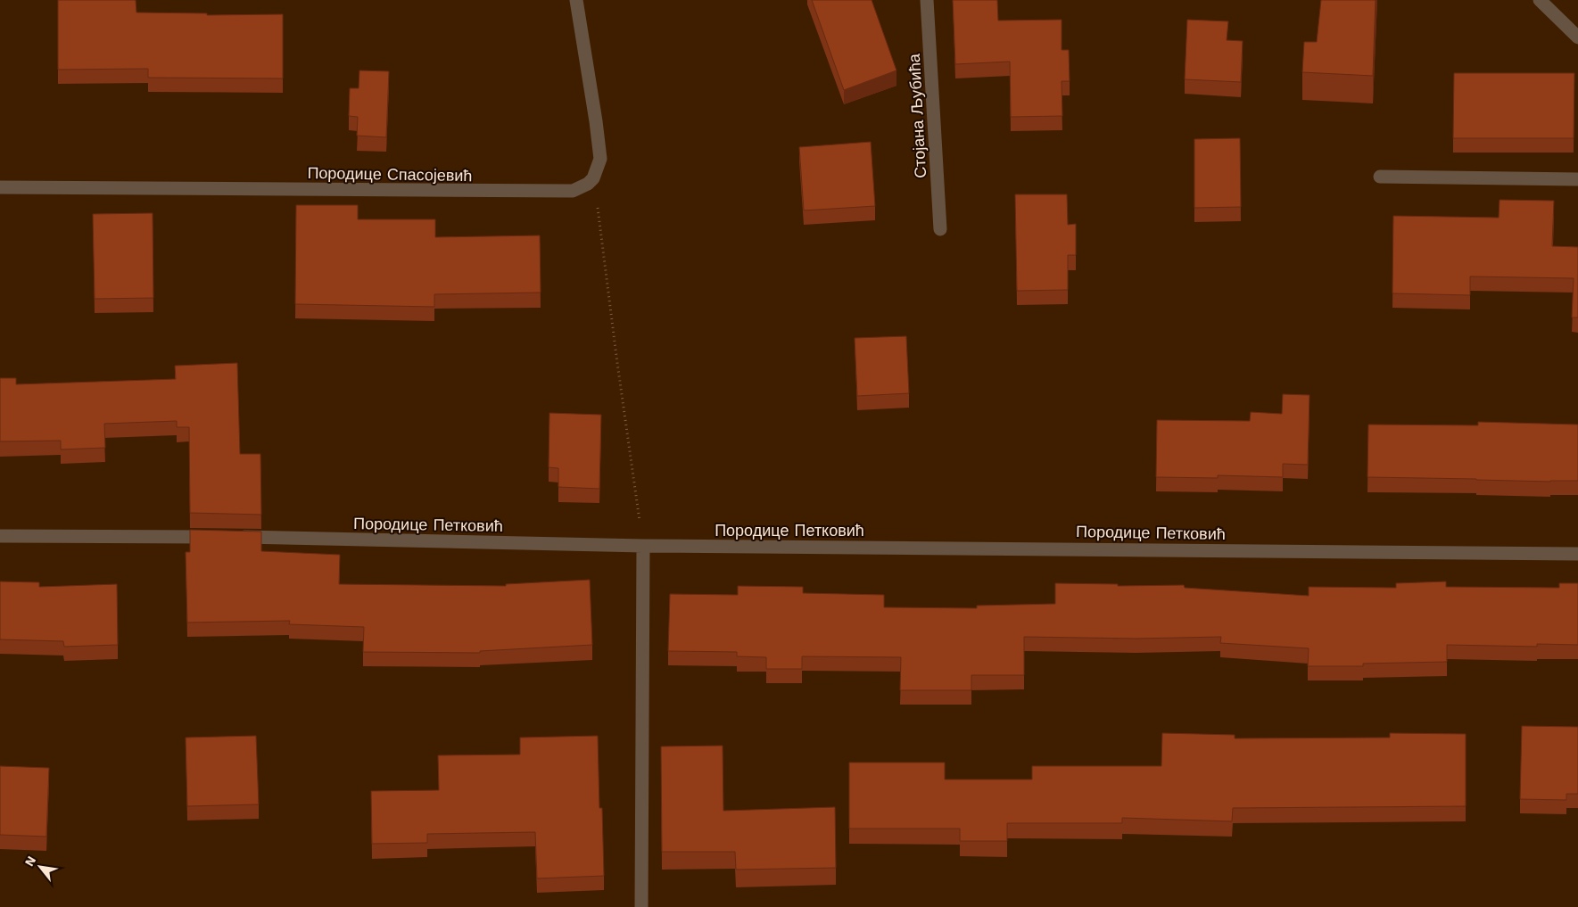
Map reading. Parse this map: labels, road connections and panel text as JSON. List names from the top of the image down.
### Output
{
  "streets": {
    "street": ["Стојана Љубића", "Породице Спасојевић", "Породице Петковић"]
  },
  "north": "top left"
}
